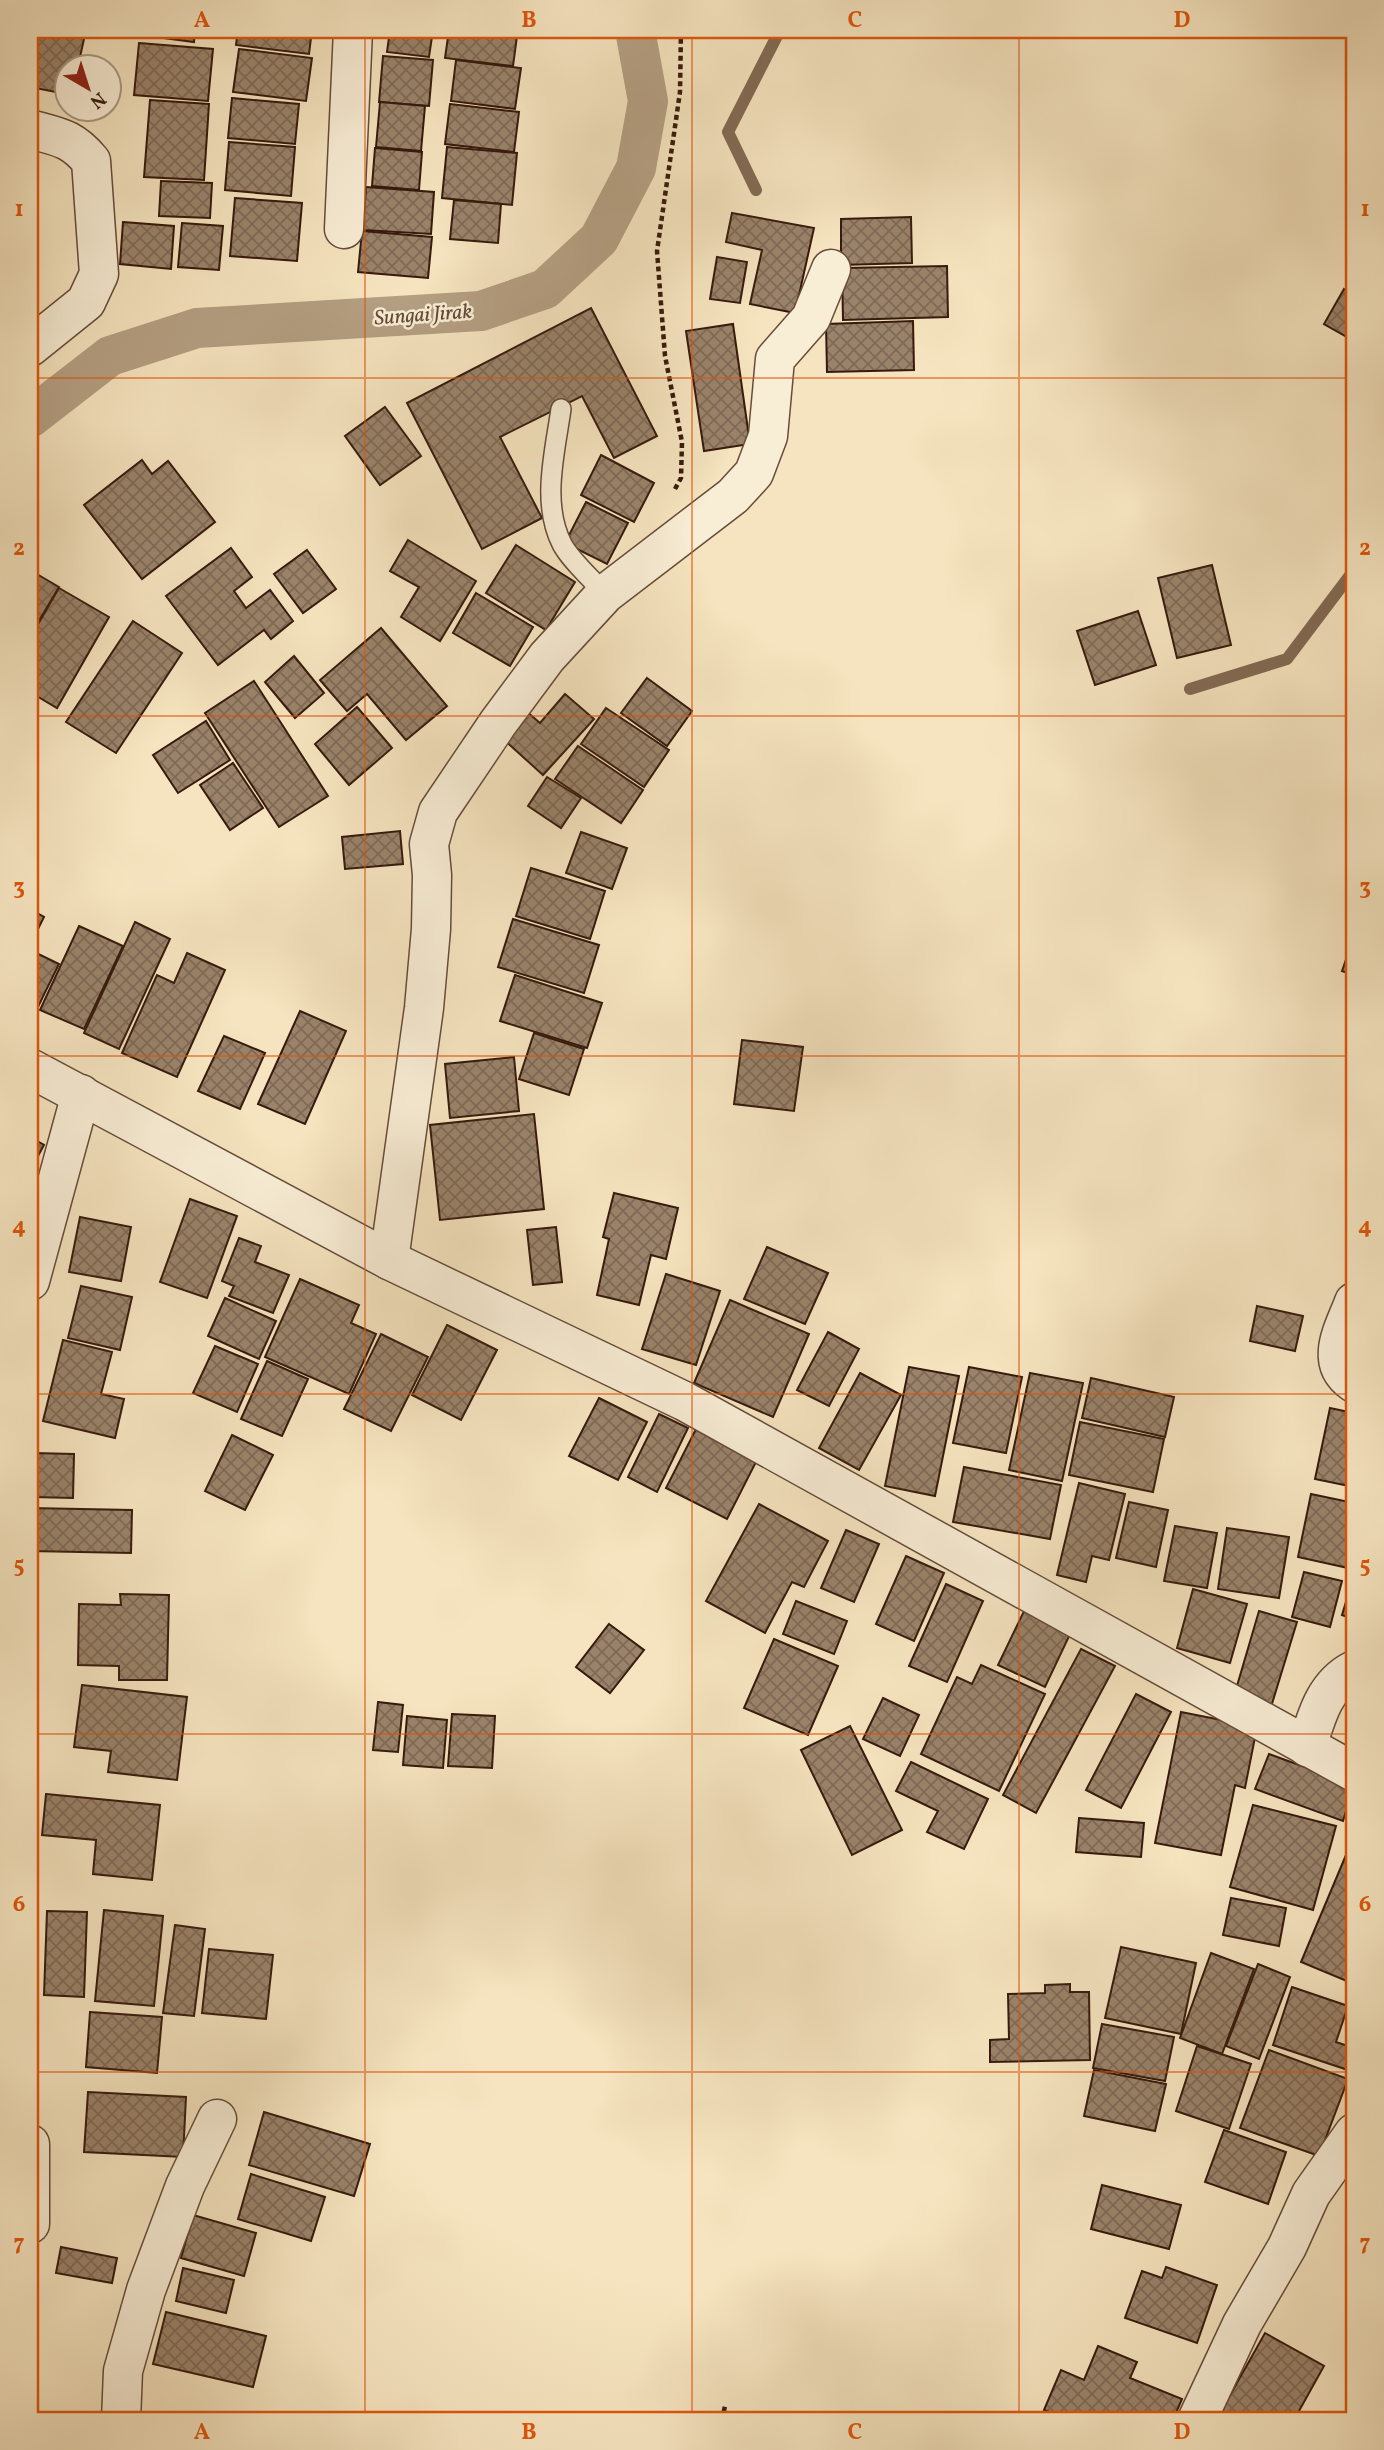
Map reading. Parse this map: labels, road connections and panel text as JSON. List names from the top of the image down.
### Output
{
  "water": ["Sungai Jirak"],
  "north": "bottom right",
  "grid": {
    "columns": [
      "A",
      "B",
      "C",
      "D"
    ],
    "rows": [
      "1",
      "2",
      "3",
      "4",
      "5",
      "6",
      "7"
    ]
  }
}
